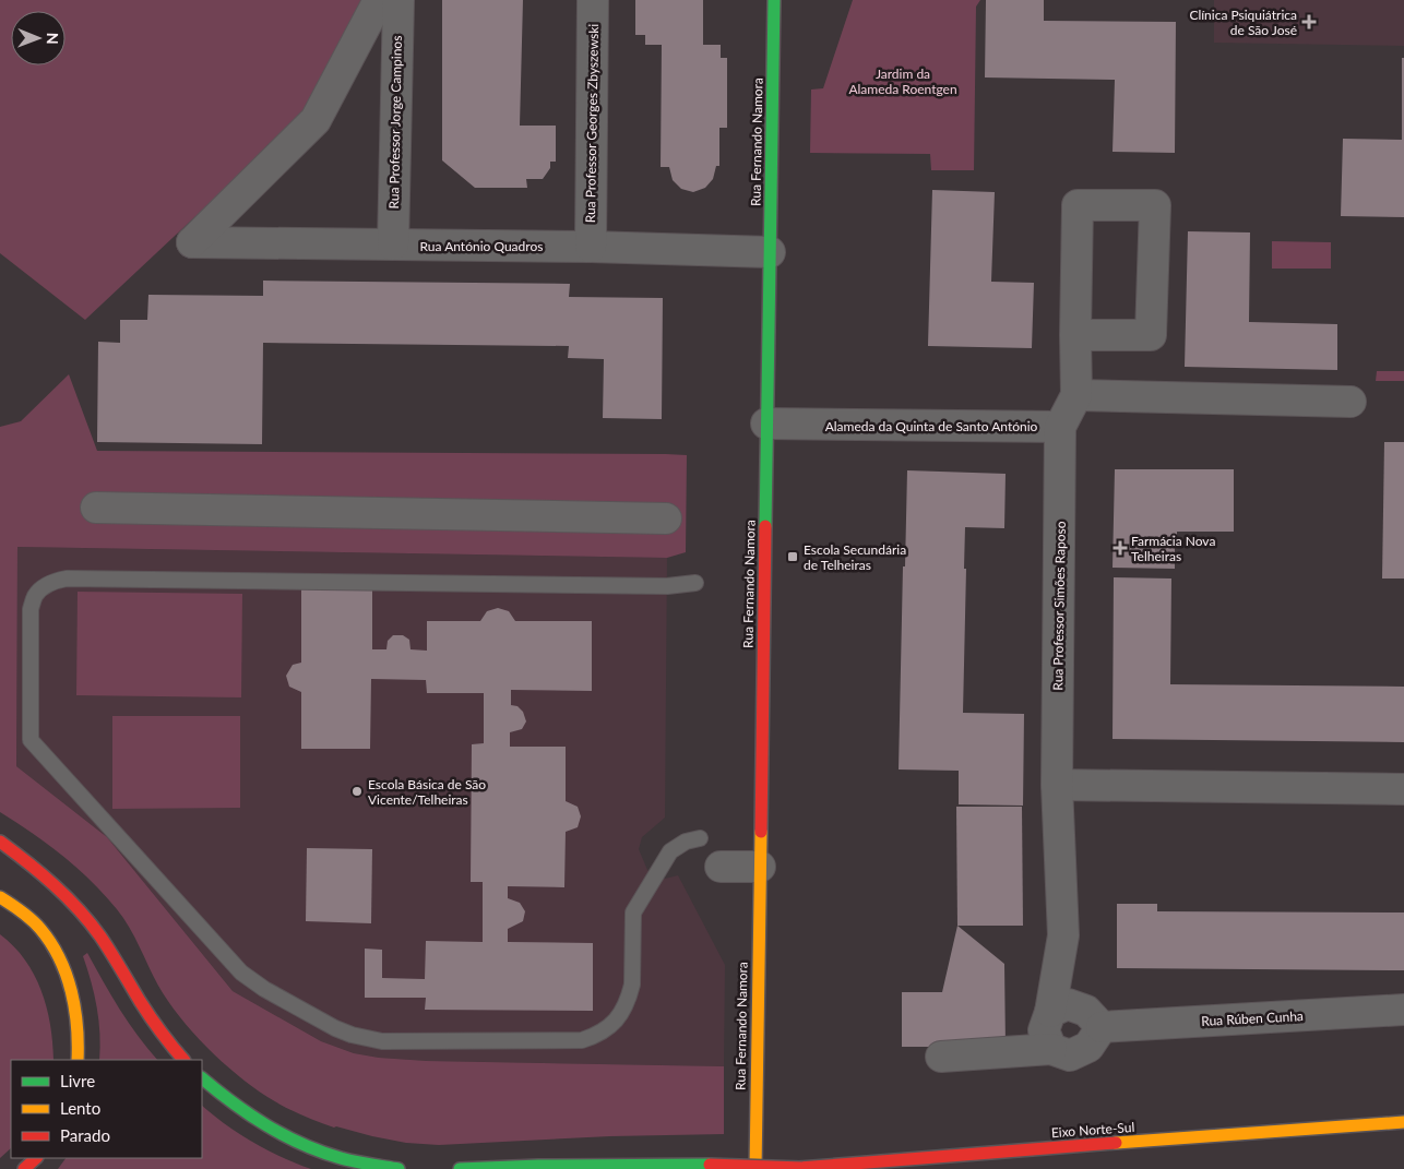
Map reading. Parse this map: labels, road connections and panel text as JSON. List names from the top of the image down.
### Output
{
  "streets": {
    "main road": ["Rua Fernando Namora", "Eixo Norte-Sul"],
    "street": [
      "Rua Professor Jorge Campinos",
      "Rua Professor Georges Zbyszewski",
      "Rua António Quadros",
      "Alameda da Quinta de Santo António",
      "Rua Professor Simões Raposo",
      "Rua Rúben Cunha"
    ]
  },
  "crossings": [
    ["Rua Professor Jorge Campinos", "Rua António Quadros"],
    ["Rua Professor Georges Zbyszewski", "Rua António Quadros"],
    ["Rua Fernando Namora", "Rua António Quadros"],
    ["Rua Fernando Namora", "Alameda da Quinta de Santo António"],
    ["Alameda da Quinta de Santo António", "Rua Professor Simões Raposo"],
    ["Rua Professor Simões Raposo", "Rua Rúben Cunha"]
  ],
  "parks": ["Jardim da Alameda Roentgen"],
  "places": {
    "health": ["Clínica Psiquiátrica de São José", "Farmácia Nova Telheiras"],
    "transit": ["Escola Secundária de Telheiras"],
    "other": ["Escola Básica de São Vicente/Telheiras"]
  },
  "legend": ["Livre", "Lento", "Parado"],
  "north": "right"
}
